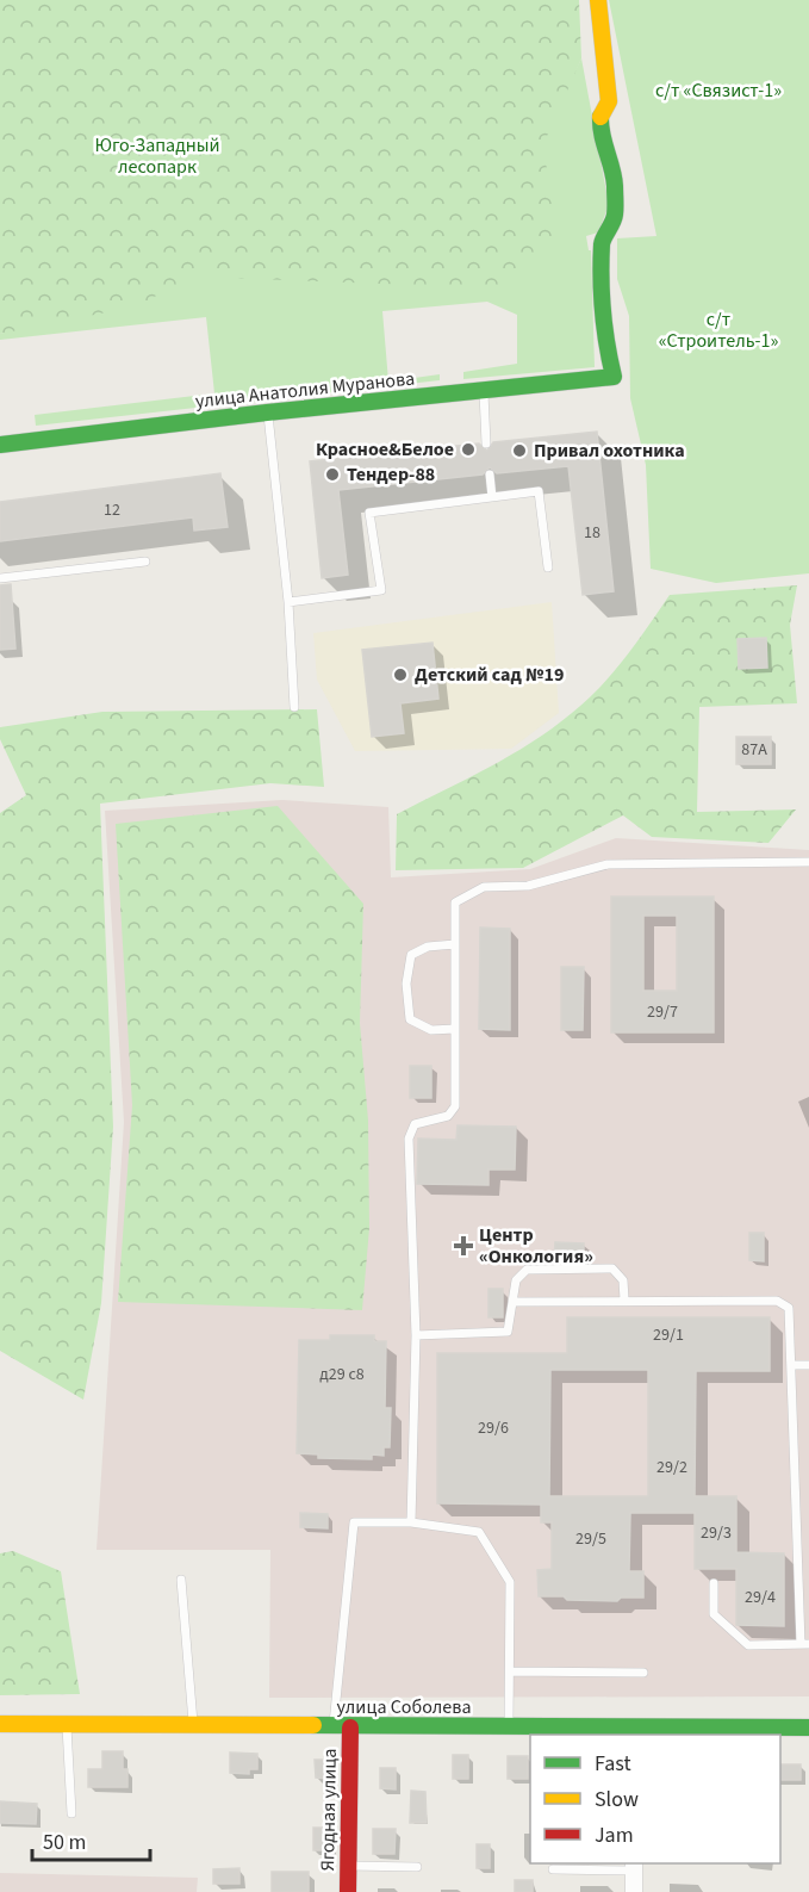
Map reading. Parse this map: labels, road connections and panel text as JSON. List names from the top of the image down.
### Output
{
  "streets": {
    "street": ["улица Анатолия Муранова", "улица Соболева", "Ягодная улица"]
  },
  "crossings": [
    ["улица Соболева", "Ягодная улица"]
  ],
  "parks": ["с/т «Связист-1»", "Юго-Западный лесопарк", "с/т «Строитель-1»"],
  "places": {
    "other": [
      "Красное&Белое",
      "Привал охотника",
      "Тендер-88",
      "Детский сад №19"
    ],
    "health": ["Центр «Онкология»"]
  },
  "house_numbers": [
    "12",
    "18",
    "87А",
    "29/7",
    "29/1",
    "д29 с8",
    "29/6",
    "29/2",
    "29/3",
    "29/5",
    "29/4"
  ],
  "legend": ["Fast", "Slow", "Jam"],
  "scale_bar": "50 m"
}
